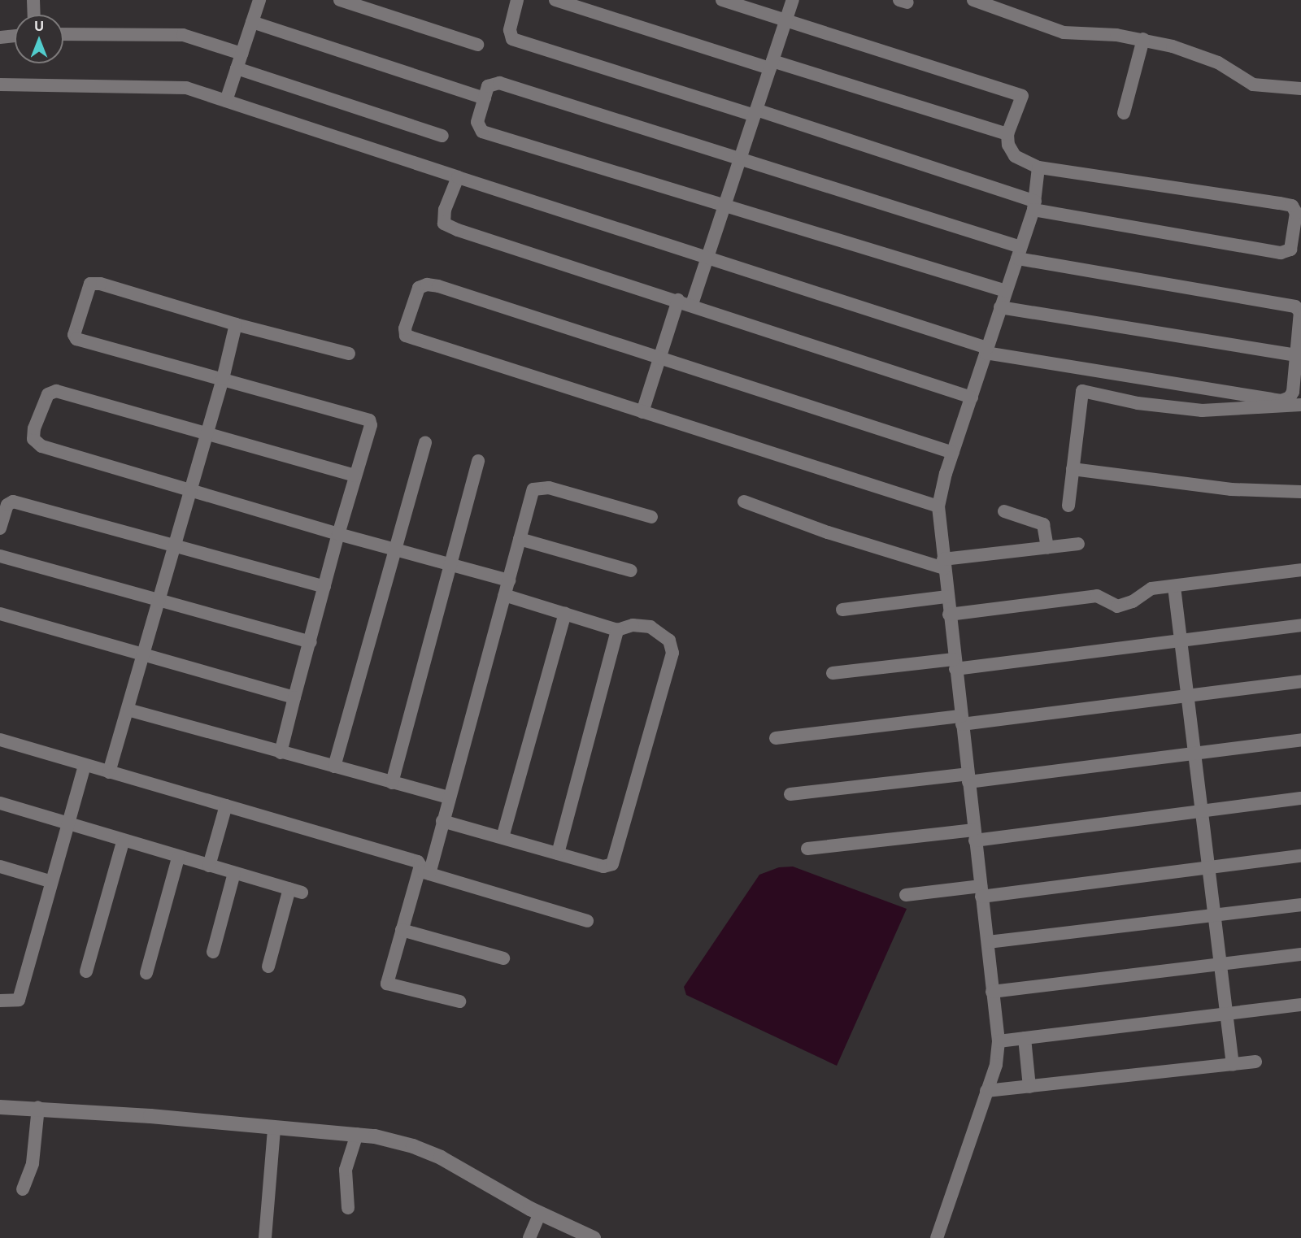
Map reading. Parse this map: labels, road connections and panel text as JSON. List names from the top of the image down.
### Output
{
  "north": "top"
}
